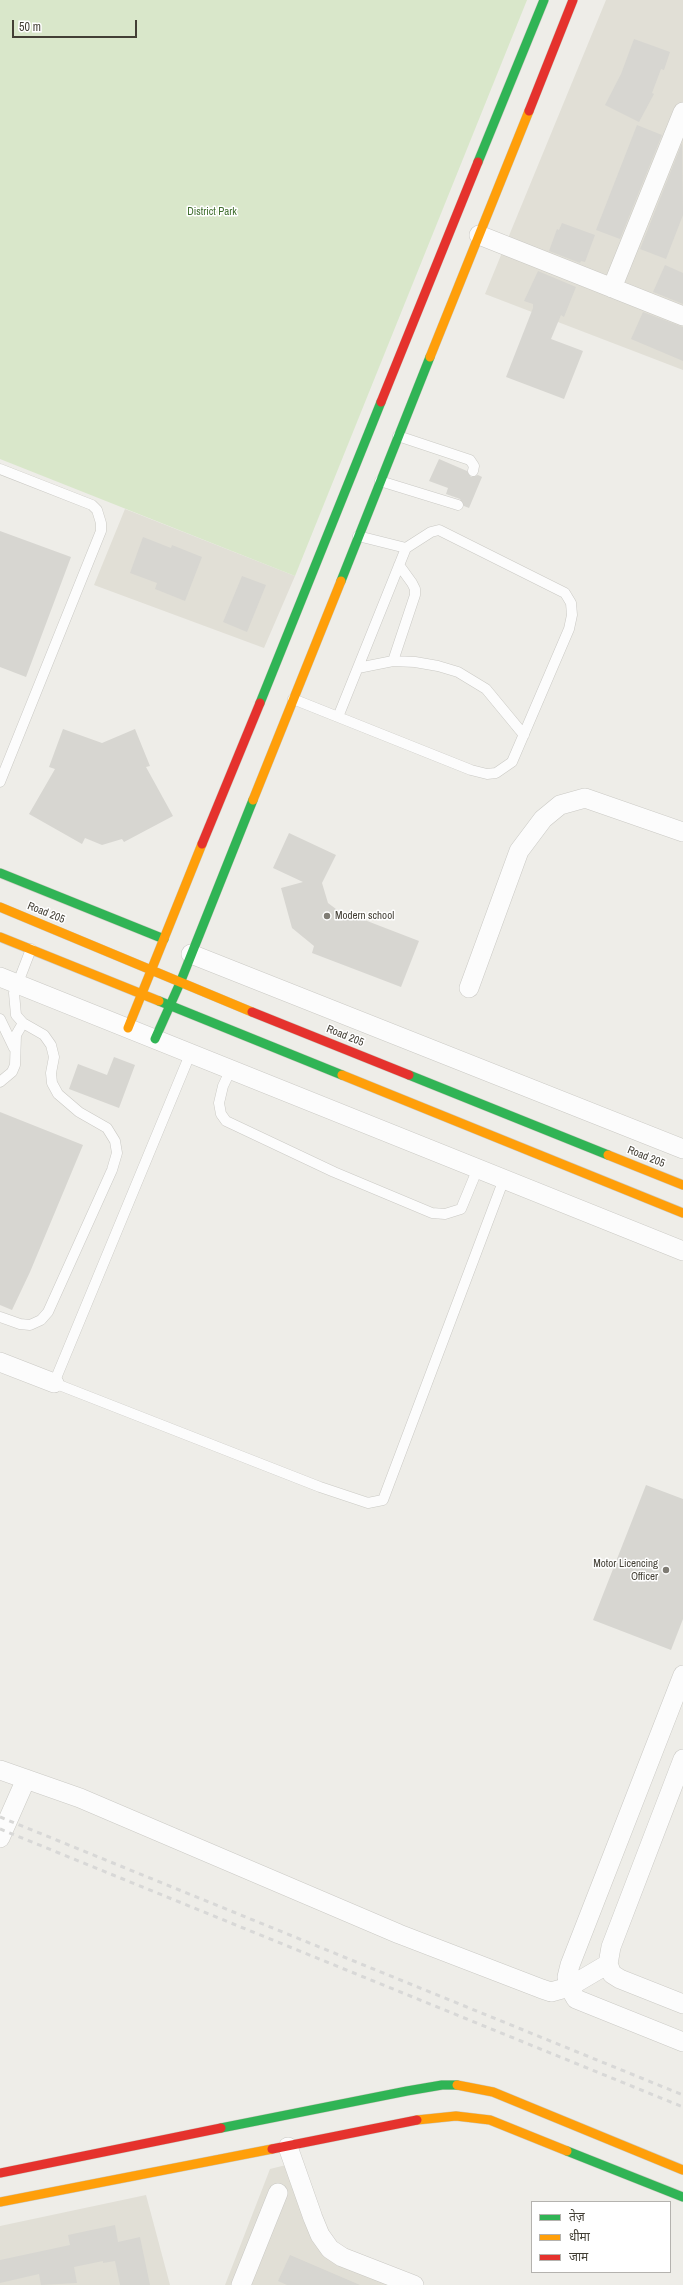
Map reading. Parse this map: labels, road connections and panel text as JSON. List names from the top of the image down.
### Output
{
  "streets": {
    "street": ["Road 205"]
  },
  "parks": ["District Park"],
  "places": ["Modern school", "Motor Licencing Officer"],
  "legend": ["तेज़", "धीमा", "जाम"],
  "scale_bar": "50 m"
}
